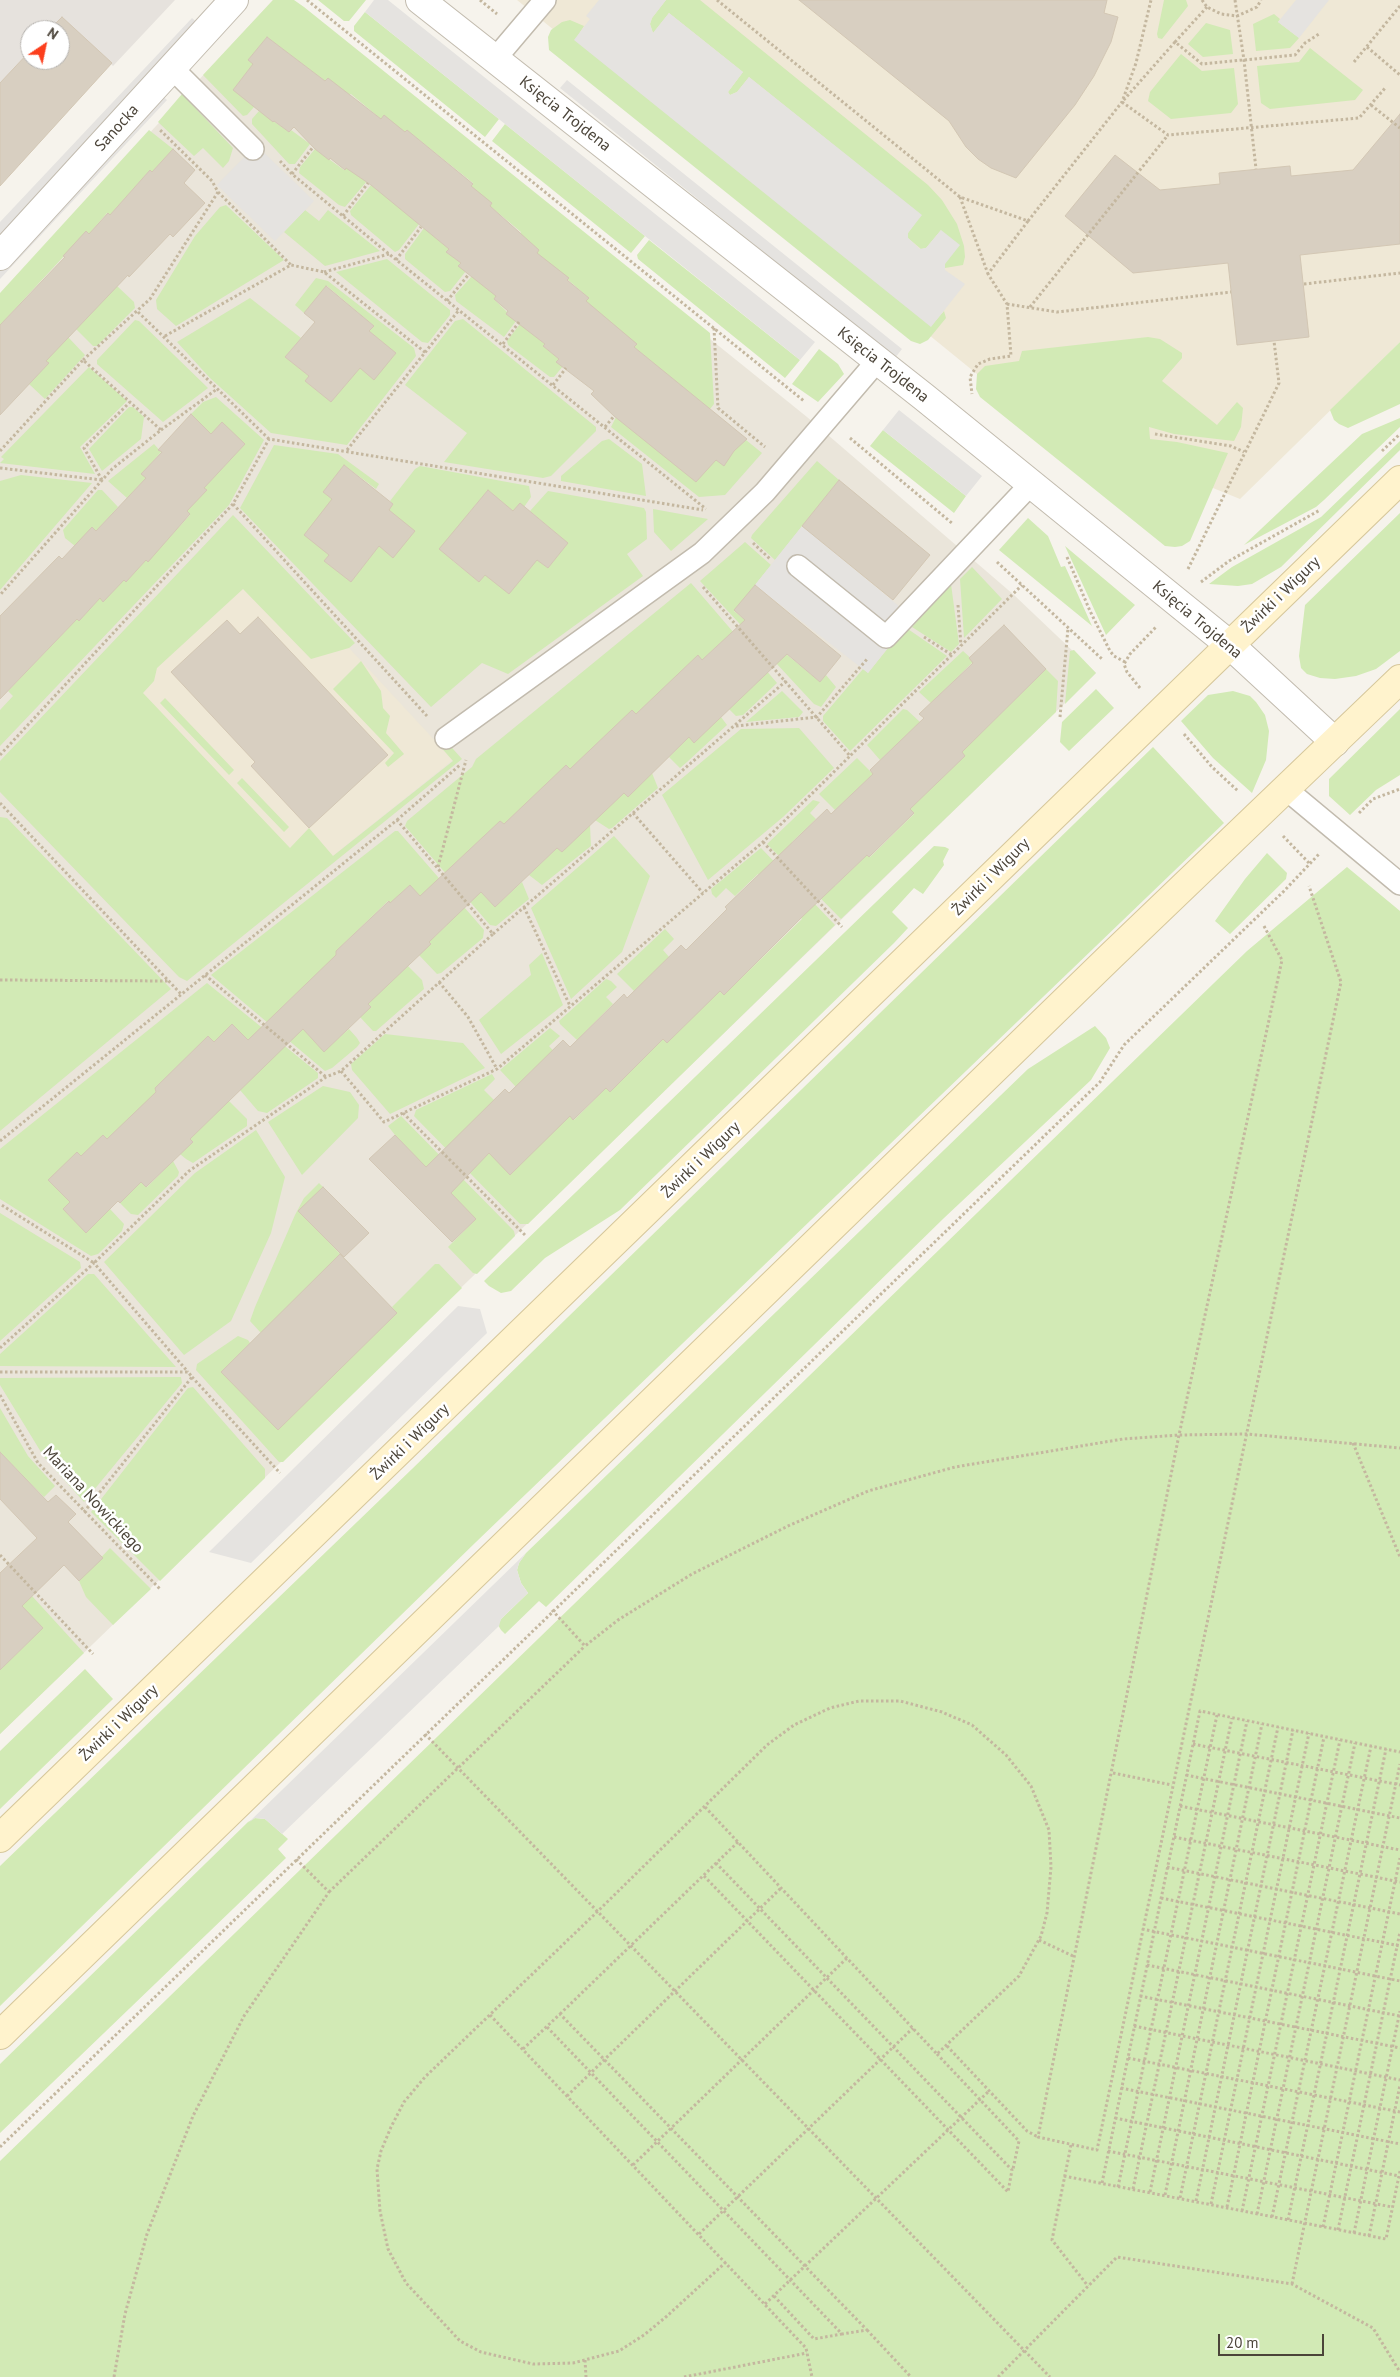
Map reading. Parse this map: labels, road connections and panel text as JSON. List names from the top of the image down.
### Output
{
  "streets": {
    "main road": ["Żwirki i Wigury"],
    "street": ["Księcia Trojdena", "Sanocka"],
    "path": ["Mariana Nowickiego"]
  },
  "crossings": [
    ["Księcia Trojdena", "Żwirki i Wigury"]
  ],
  "scale_bar": "20 m",
  "north": "top right"
}
